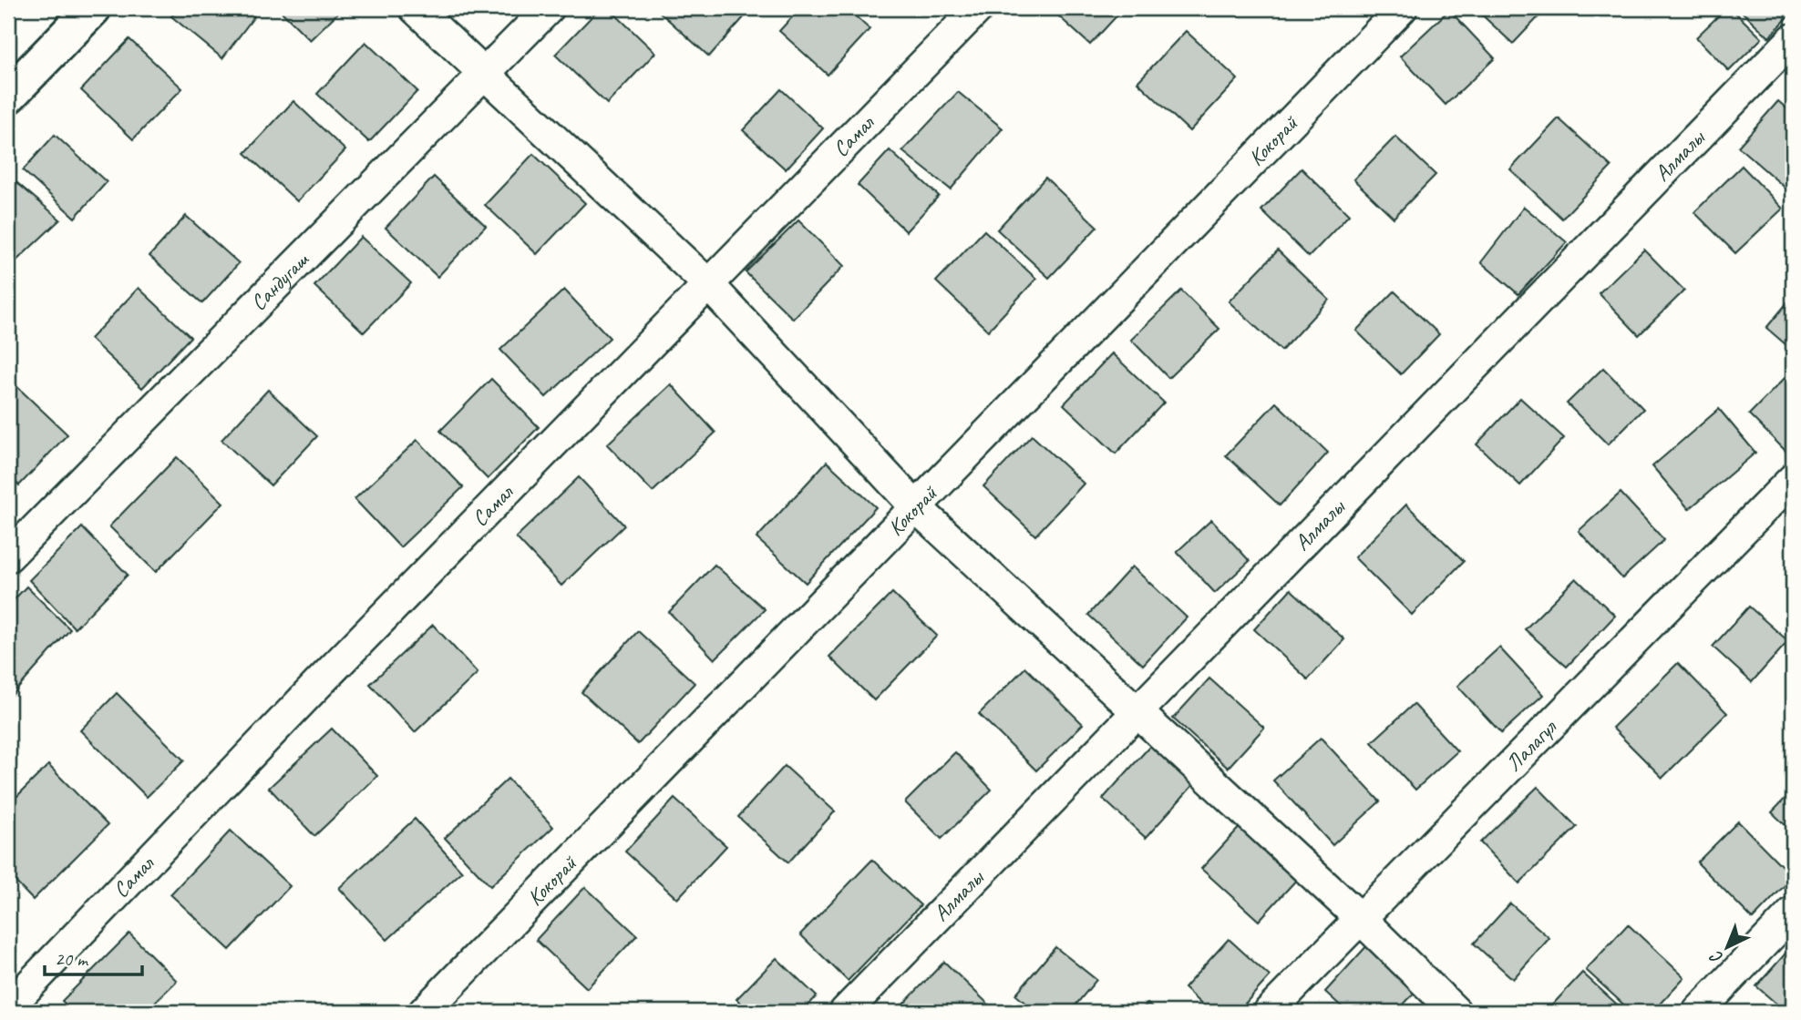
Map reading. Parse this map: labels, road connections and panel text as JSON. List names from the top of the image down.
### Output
{
  "streets": {
    "street": [
      "Самал",
      "Кокорай",
      "Алмалы",
      "Сандугаш",
      "Лалагул"
    ]
  },
  "scale_bar": "20 m",
  "north": "bottom left"
}
